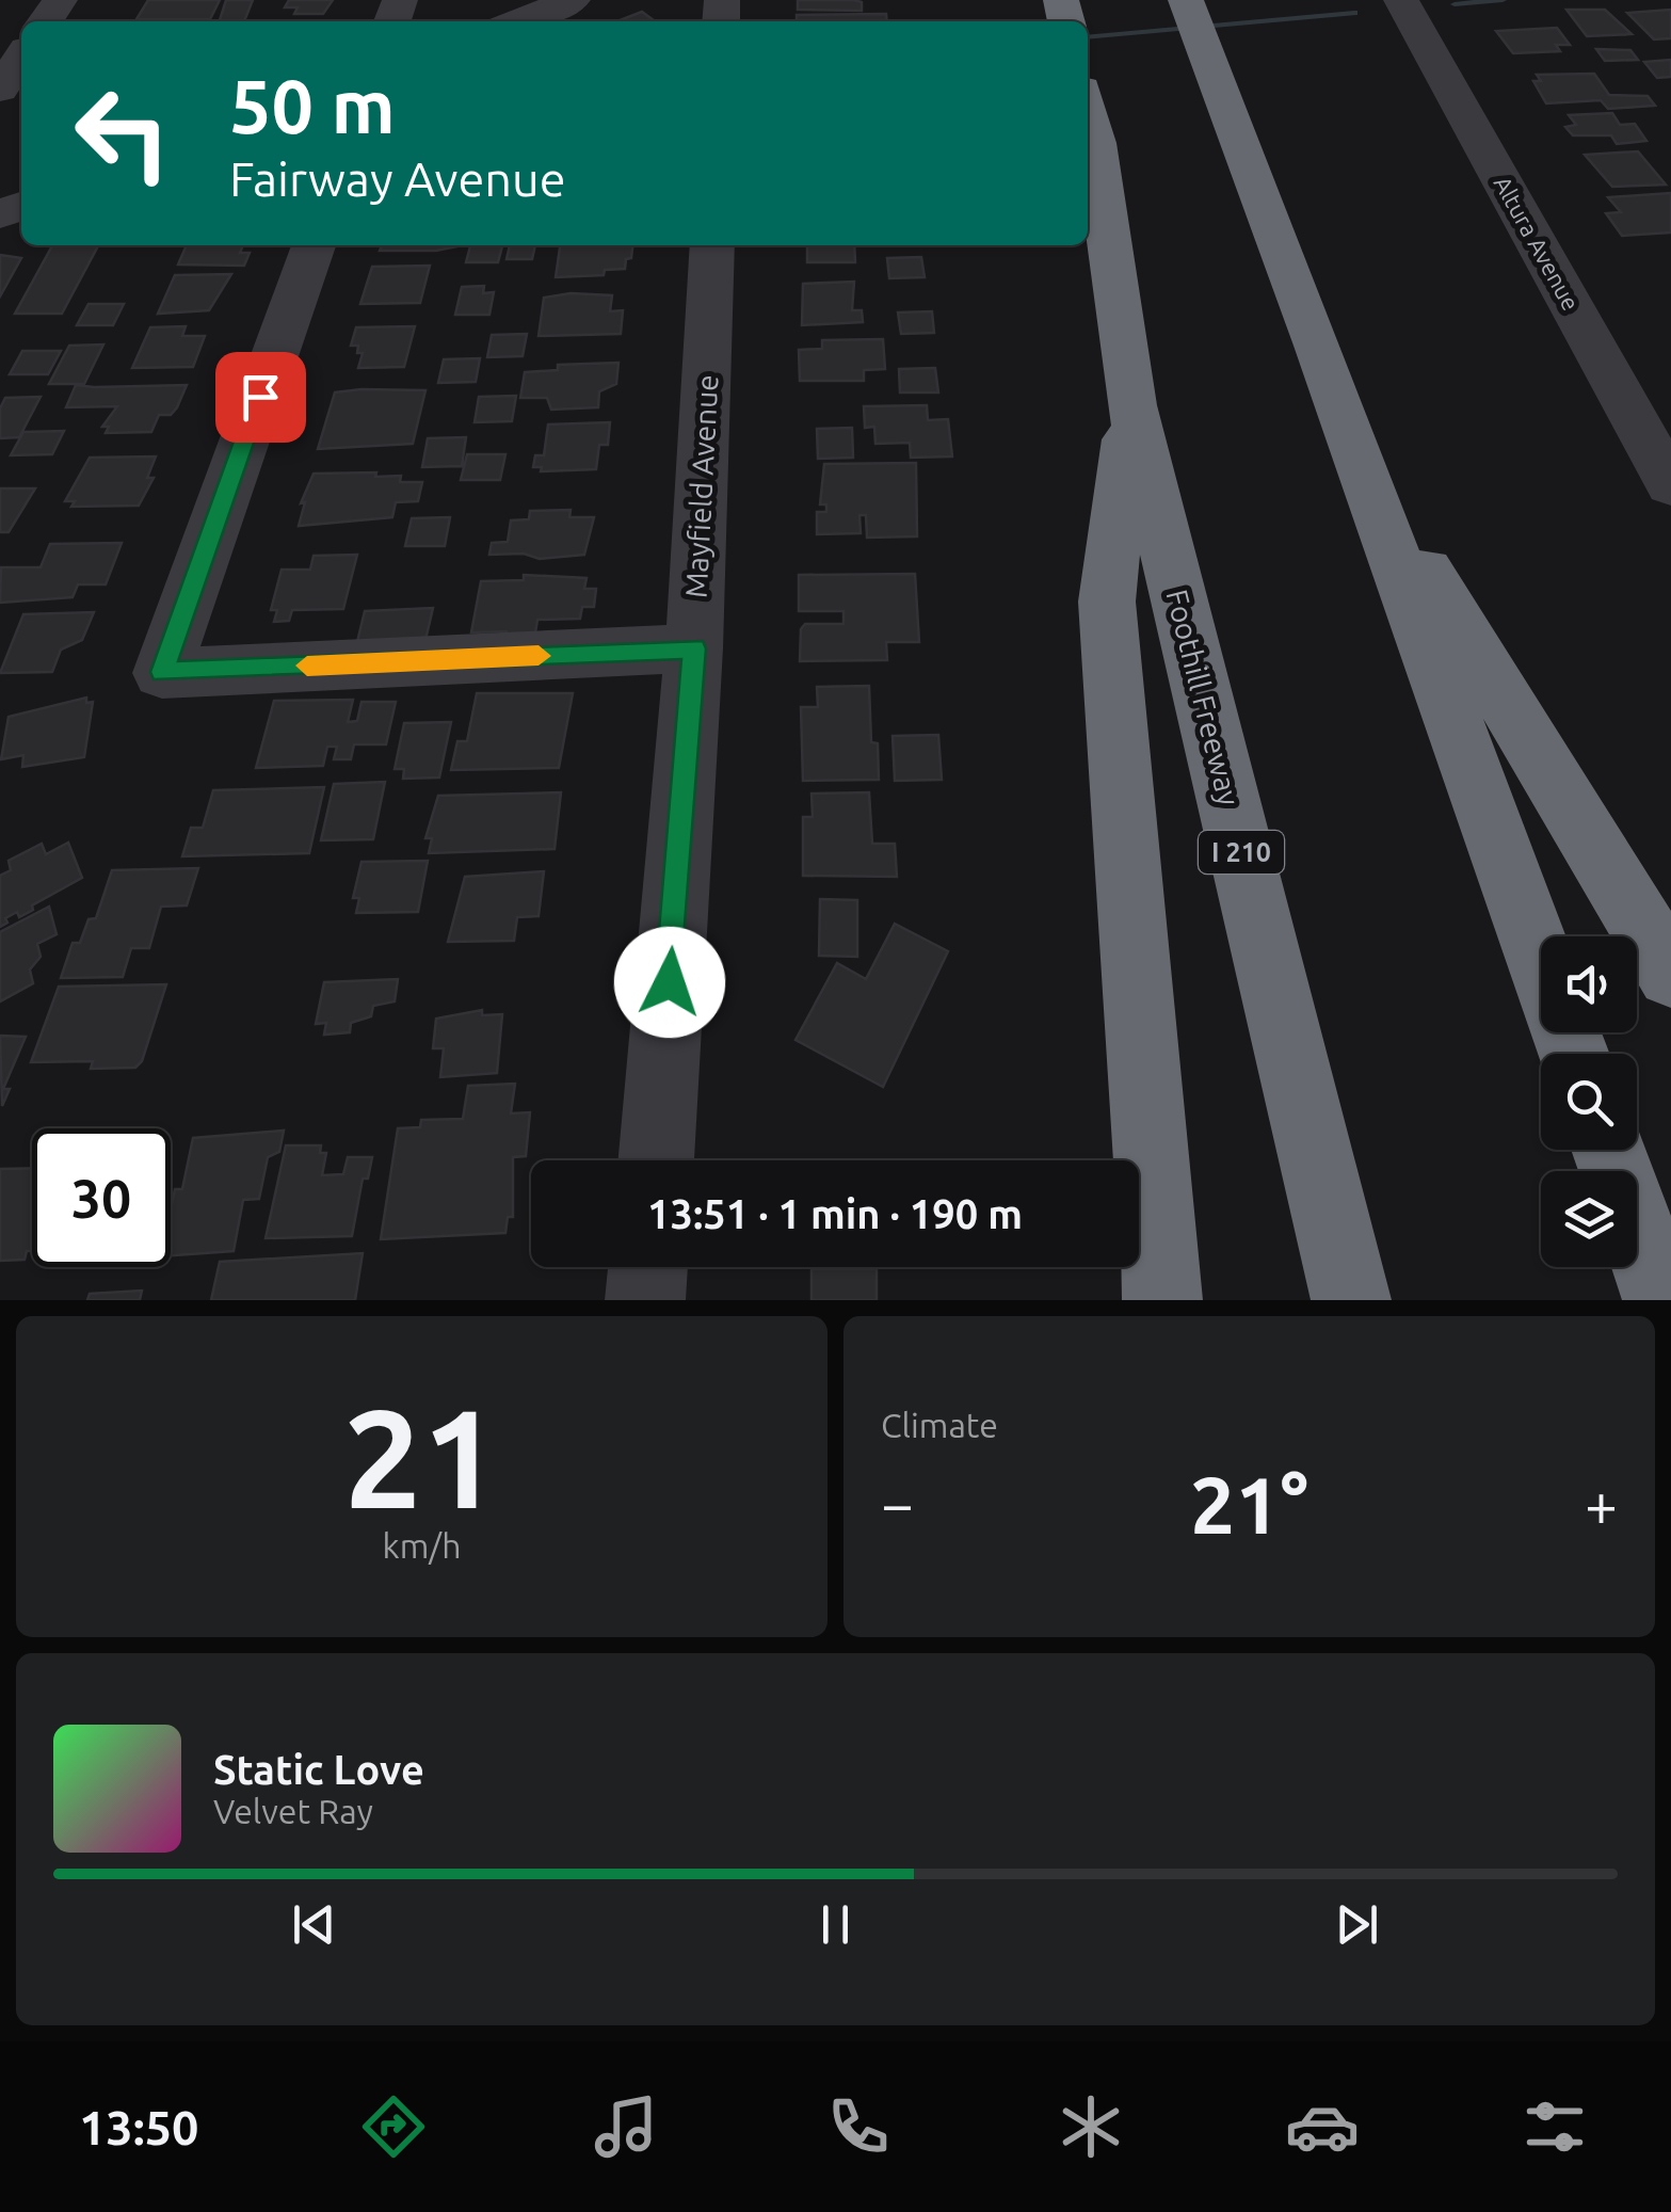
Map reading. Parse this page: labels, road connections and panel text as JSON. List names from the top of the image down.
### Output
{
  "streets": {
    "highway": ["Foothill Freeway", "I 210"],
    "street": ["Altura Avenue", "Mayfield Avenue"]
  },
  "page": {
    "turn": ["50 m", "Fairway Avenue"],
    "limit": "30",
    "trip": "13:51 · 1 min · 190 m",
    "tile": [
      ["21", "km/h"],
      "Climate"
    ],
    "heat": ["−", "21°", "+"],
    "song": ["Static Love", "Velvet Ray"],
    "tabs": "13:50"
  }
}
